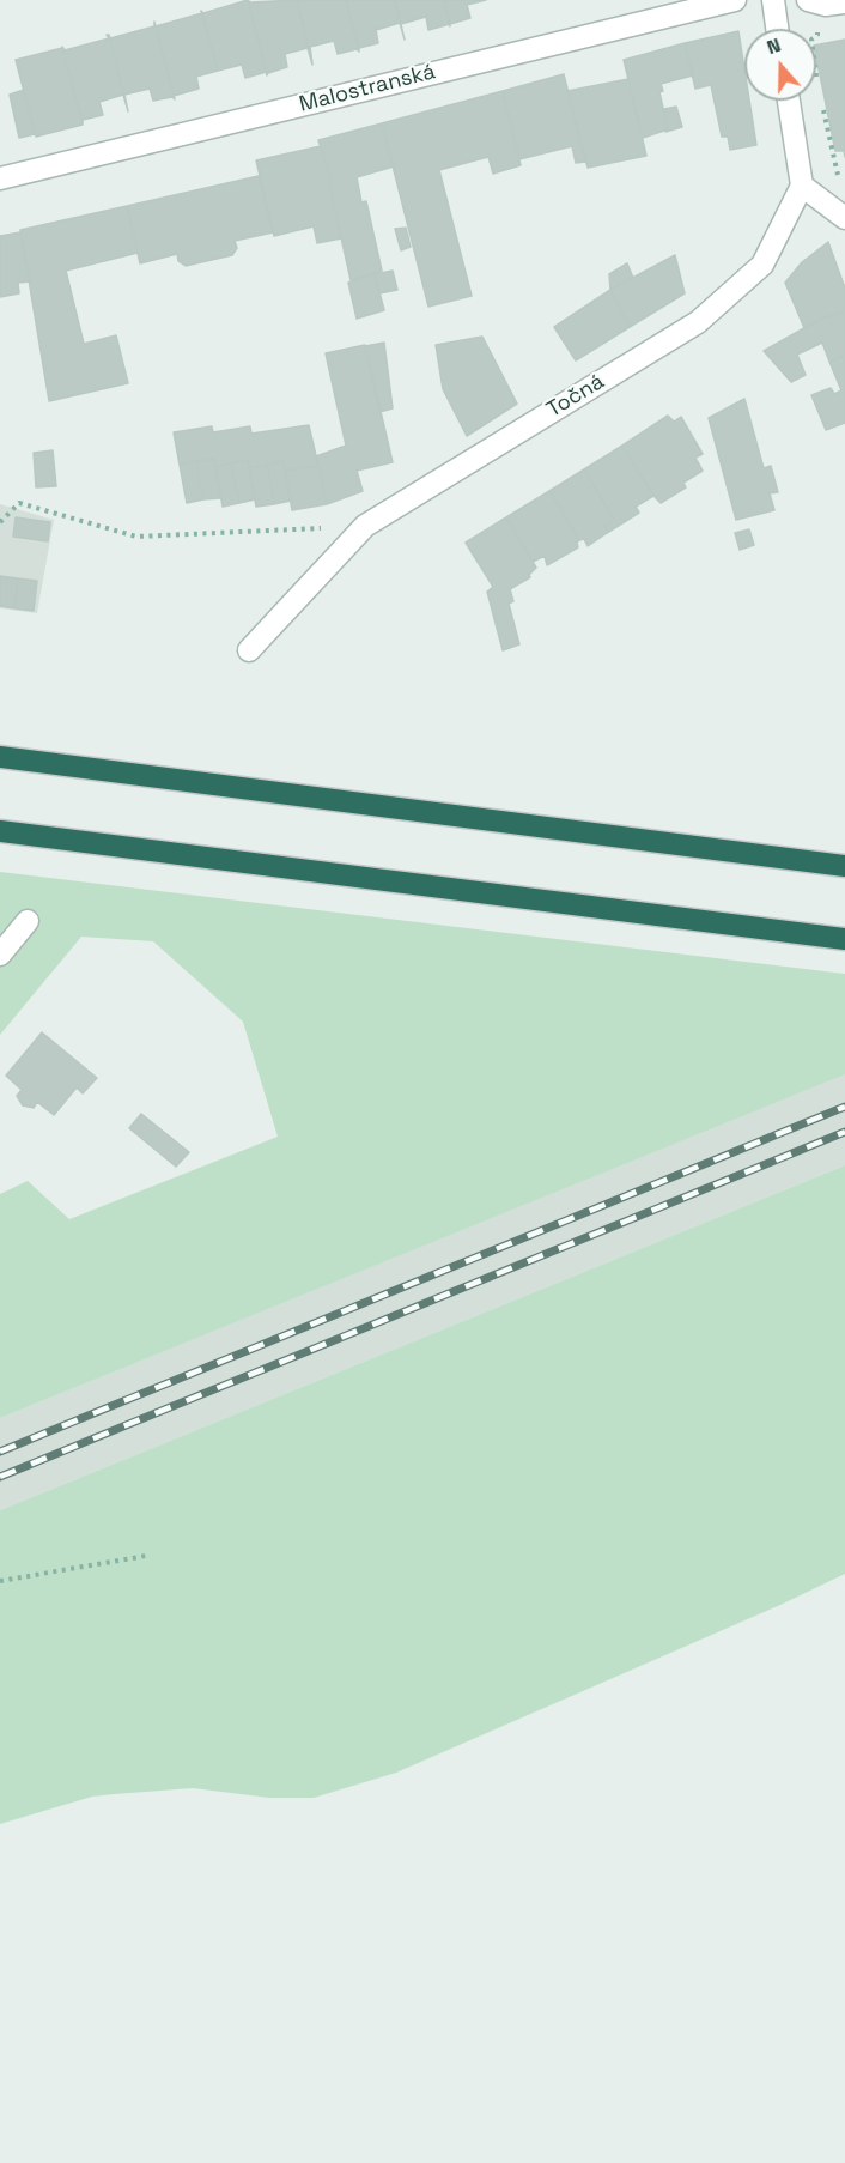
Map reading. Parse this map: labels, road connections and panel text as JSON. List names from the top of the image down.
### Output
{
  "streets": {
    "street": ["Malostranská", "Točná"]
  },
  "north": "top"
}
